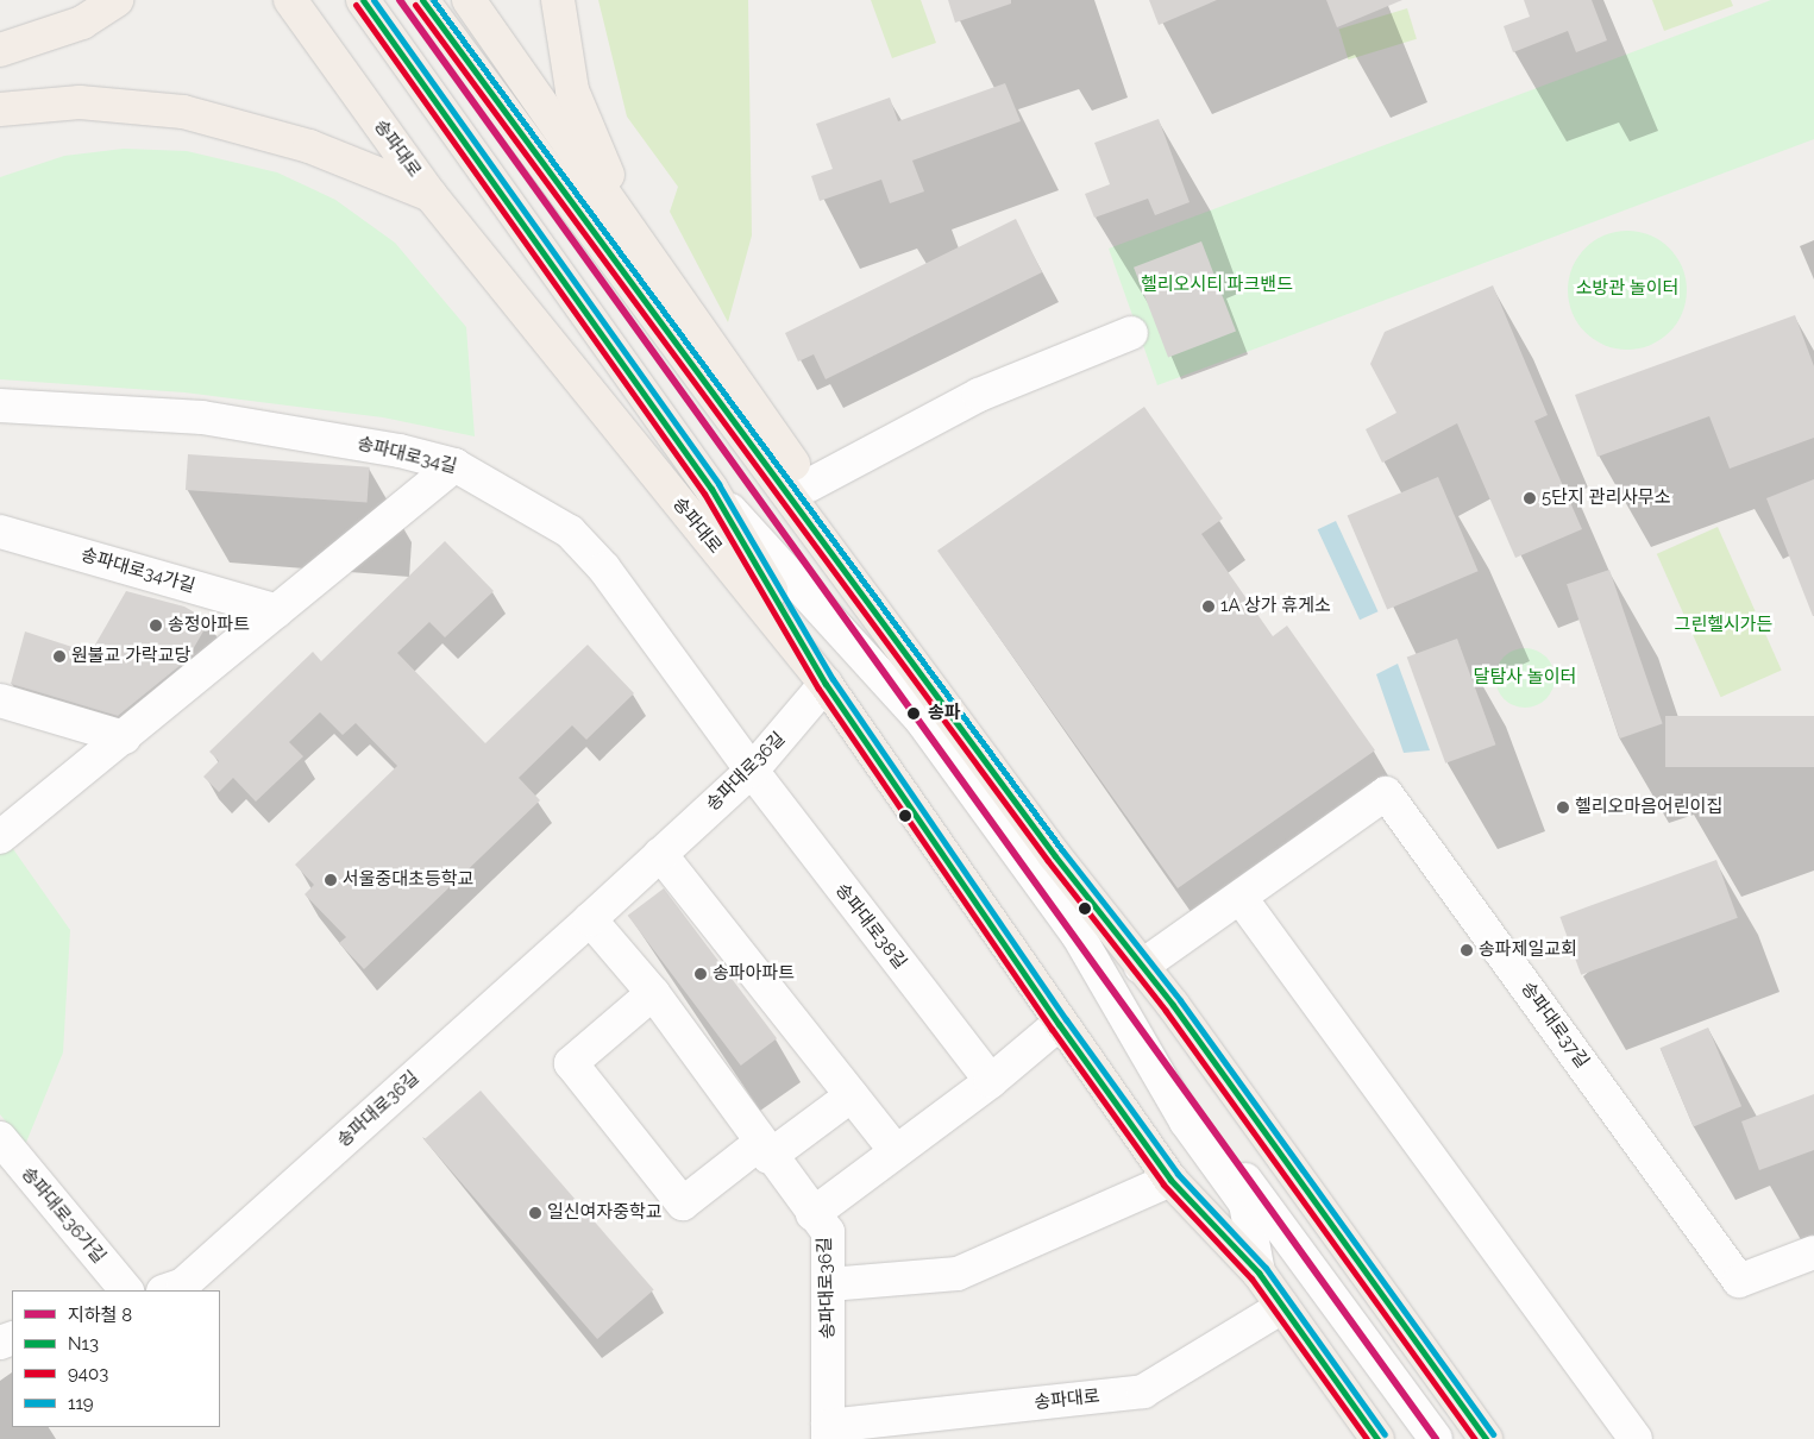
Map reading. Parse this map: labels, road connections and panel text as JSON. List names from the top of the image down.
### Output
{
  "streets": {
    "main road": ["송파대로"],
    "street": [
      "송파대로34길",
      "송파대로34가길",
      "송파대로36길",
      "송파대로38길",
      "송파대로37길",
      "송파대로36가길"
    ]
  },
  "crossings": [
    ["송파대로", "송파대로36길"],
    ["송파대로34길", "송파대로36길"],
    ["송파대로34길", "송파대로38길"],
    ["송파대로36길", "송파대로38길"]
  ],
  "parks": [
    "헬리오시티 파크밴드",
    "소방관 놀이터",
    "그린헬시가든",
    "달탐사 놀이터"
  ],
  "places": [
    "5단지 관리사무소",
    "1A 상가 휴게소",
    "송정아파트",
    "원불교 가락교당",
    "송파",
    "헬리오마음어린이집",
    "서울중대초등학교",
    "송파제일교회",
    "송파아파트",
    "일신여자중학교"
  ],
  "lines": [
    "metro line 8",
    "transit line N13",
    "transit line 119",
    "transit line 9403"
  ],
  "legend": [
    "지하철 8",
    "N13",
    "9403",
    "119"
  ]
}
